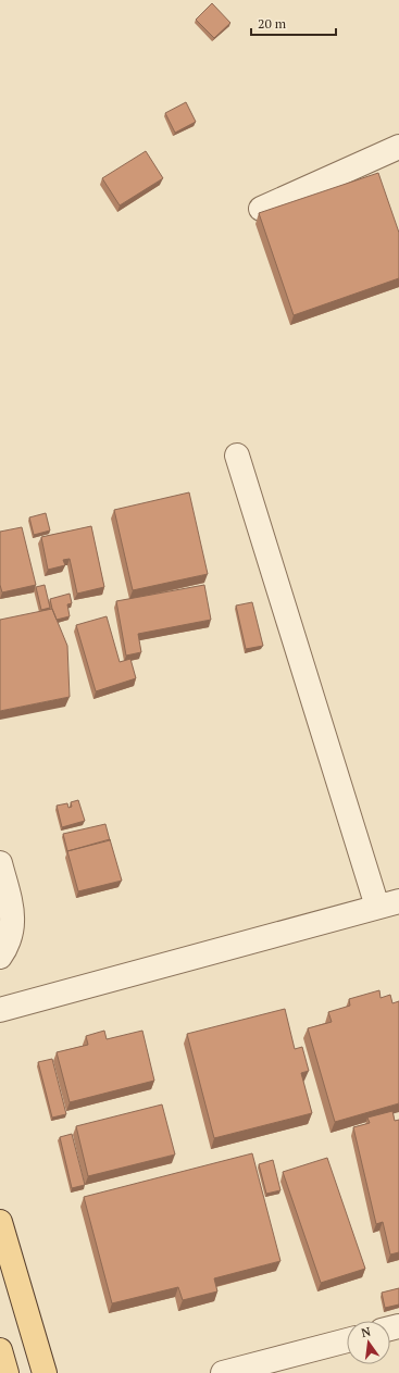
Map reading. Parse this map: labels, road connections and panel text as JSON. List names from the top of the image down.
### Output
{
  "scale_bar": "20 m",
  "north": "top"
}
